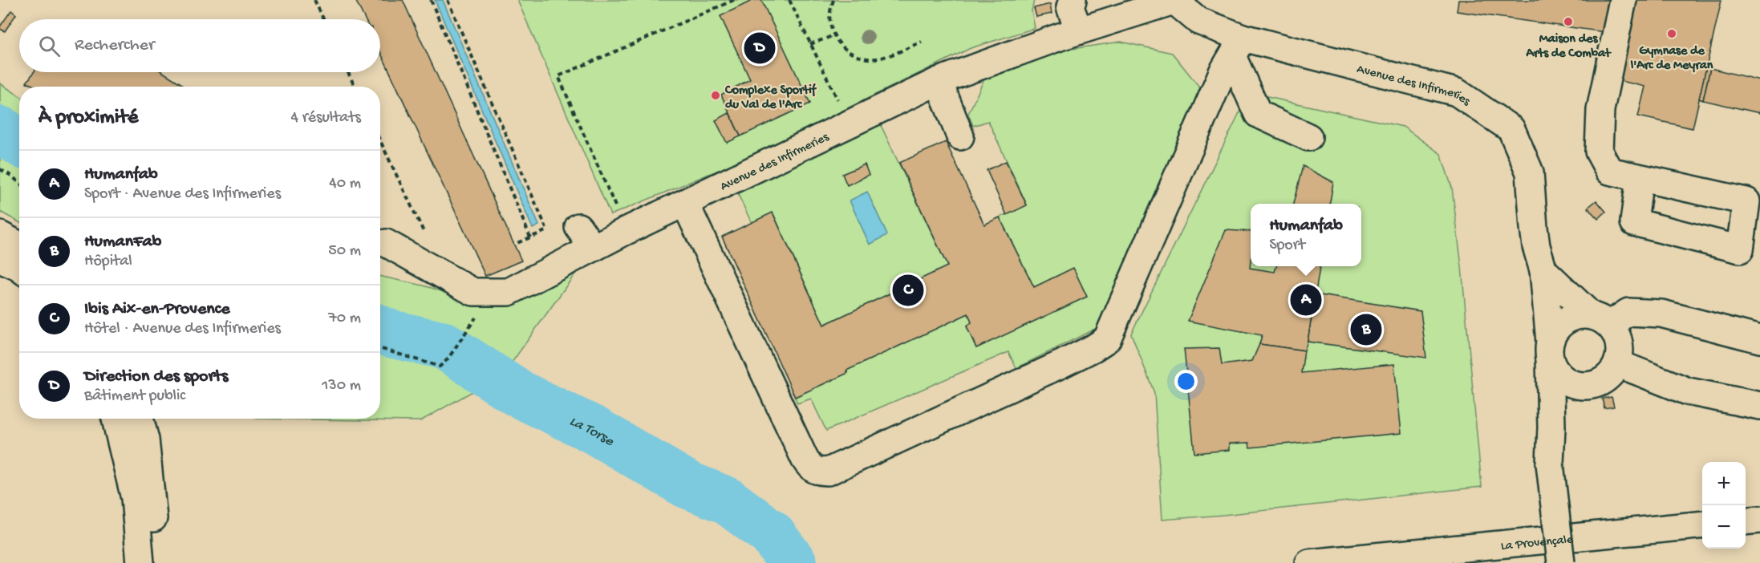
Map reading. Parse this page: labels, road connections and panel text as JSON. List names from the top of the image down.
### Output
{
  "streets": {
    "main road": ["Avenue des Infirmeries", "La Provençale"]
  },
  "water": ["La Torse"],
  "places": ["Maison des Arts de Combat", "Gymnase de l'Arc de Meyran", "Complexe Sportif du Val de l'Arc"],
  "page": {
    "search": "Rechercher",
    "pins": [
      "D",
      "C",
      "A",
      "B"
    ],
    "heading": ["À proximité", "4 résultats"],
    "list": [
      {
        "mark": "A",
        "name": "Humanfab",
        "note": "Sport · Avenue des Infirmeries",
        "value": "40 m"
      },
      {
        "mark": "B",
        "name": "HumanFab",
        "note": "Hôpital",
        "value": "50 m"
      },
      {
        "mark": "C",
        "name": "Ibis Aix-en-Provence",
        "note": "Hôtel · Avenue des Infirmeries",
        "value": "70 m"
      },
      {
        "mark": "D",
        "name": "Direction des sports",
        "note": "Bâtiment public",
        "value": "130 m"
      }
    ],
    "popup": ["Humanfab", "Sport"],
    "map_buttons": ["+", "−"]
  }
}
